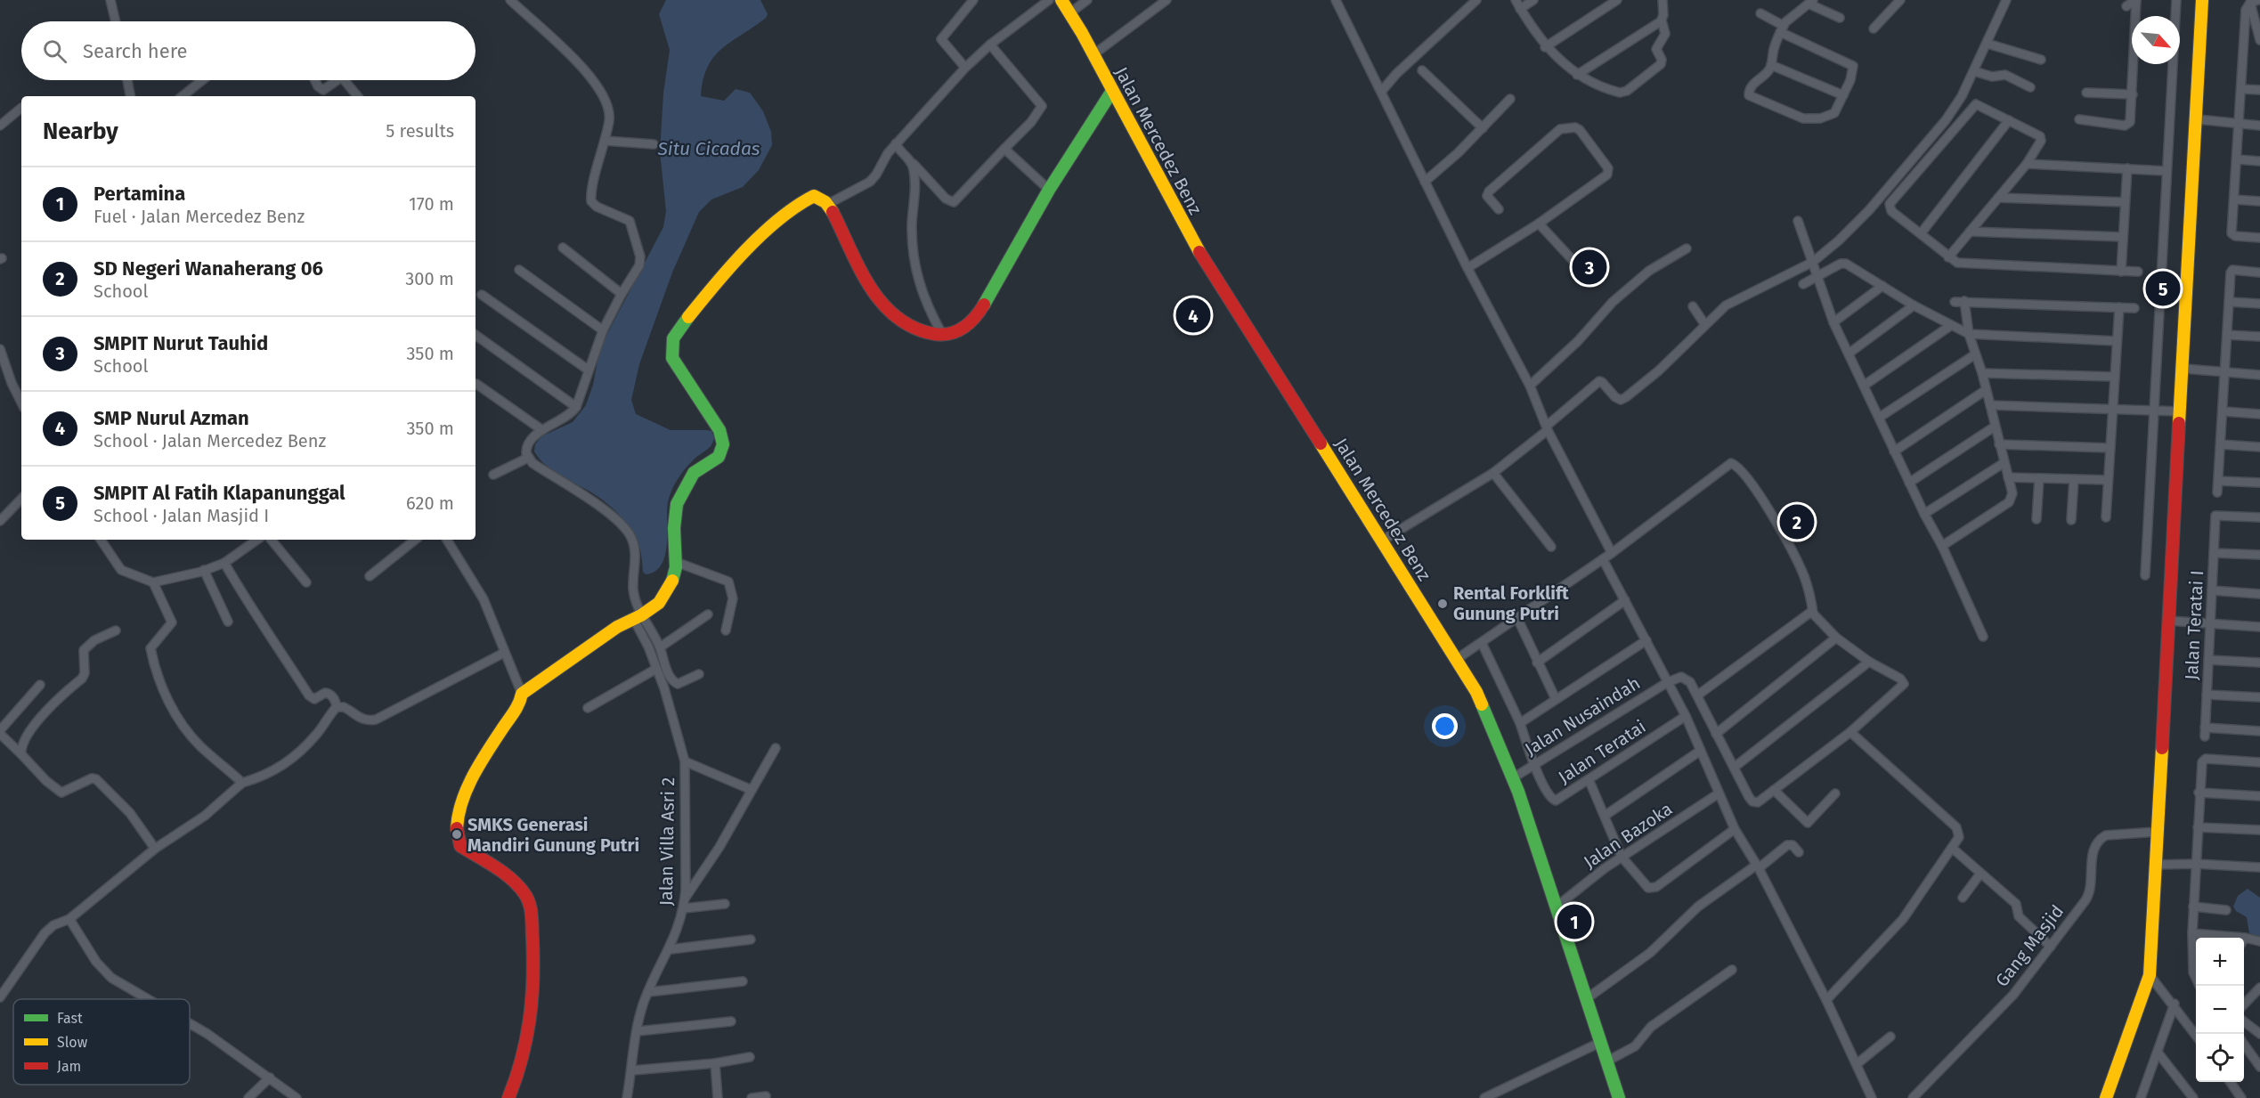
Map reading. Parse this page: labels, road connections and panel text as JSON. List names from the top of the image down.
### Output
{
  "streets": {
    "street": [
      "Jalan Mercedez Benz",
      "Jalan Teratai I",
      "Jalan Nusaindah",
      "Jalan Teratai",
      "Jalan Bazoka",
      "Jalan Villa Asri 2",
      "Gang Masjid"
    ]
  },
  "crossings": [
    ["Jalan Mercedez Benz", "Jalan Nusaindah"],
    ["Jalan Mercedez Benz", "Jalan Bazoka"],
    ["Jalan Nusaindah", "Jalan Teratai"]
  ],
  "water": ["Situ Cicadas"],
  "places": ["Rental Forklift Gunung Putri", "SMKS Generasi Mandiri Gunung Putri"],
  "legend": ["Fast", "Slow", "Jam"],
  "north": "bottom right",
  "page": {
    "search": "Search here",
    "heading": ["Nearby", "5 results"],
    "list": [
      {
        "mark": "1",
        "name": "Pertamina",
        "note": "Fuel · Jalan Mercedez Benz",
        "value": "170 m"
      },
      {
        "mark": "2",
        "name": "SD Negeri Wanaherang 06",
        "note": "School",
        "value": "300 m"
      },
      {
        "mark": "3",
        "name": "SMPIT Nurut Tauhid",
        "note": "School",
        "value": "350 m"
      },
      {
        "mark": "4",
        "name": "SMP Nurul Azman",
        "note": "School · Jalan Mercedez Benz",
        "value": "350 m"
      },
      {
        "mark": "5",
        "name": "SMPIT Al Fatih Klapanunggal",
        "note": "School · Jalan Masjid I",
        "value": "620 m"
      }
    ],
    "pins": [
      "3",
      "5",
      "4",
      "2",
      "1"
    ],
    "map_buttons": ["+", "−"]
  }
}
